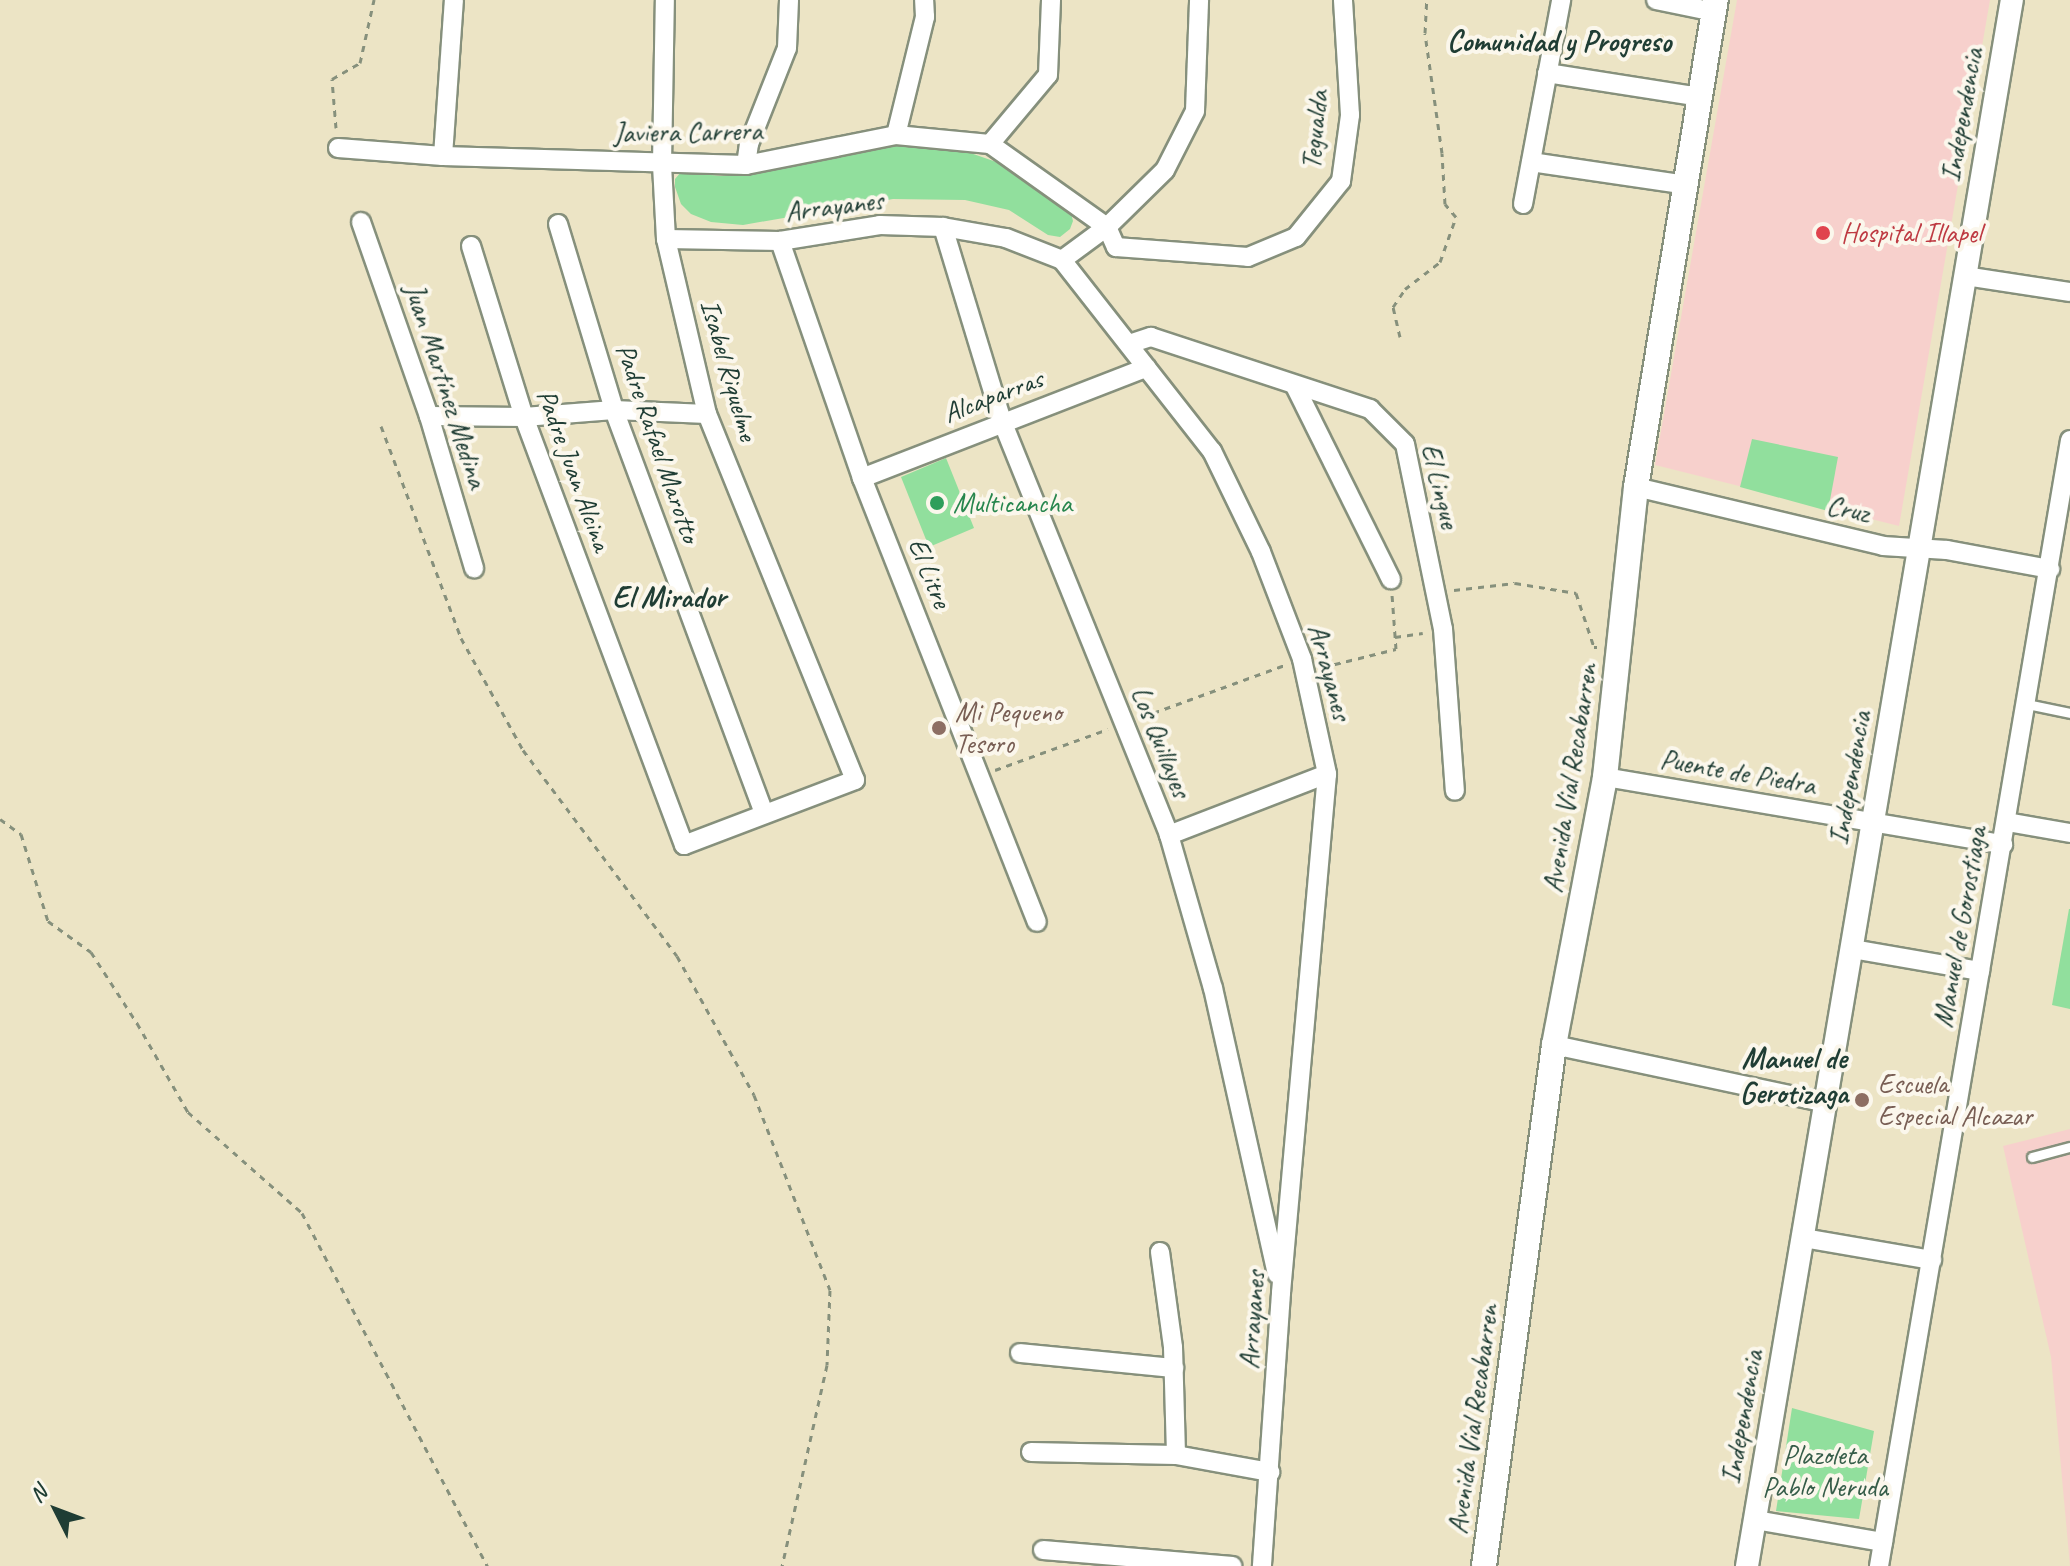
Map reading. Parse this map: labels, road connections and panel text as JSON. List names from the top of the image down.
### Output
{
  "streets": {
    "main road": ["Avenida Vial Recabarren"],
    "street": [
      "Independencia",
      "Tegualda",
      "Javiera Carrera",
      "Arrayanes",
      "Isabel Riquelme",
      "Juan Martínez Medina",
      "Alcaparras",
      "Padre Rafael Marotto",
      "Padre Juan Alcina",
      "El Lingue",
      "Cruz",
      "El Litre",
      "Los Quillayes",
      "Puente de Piedra",
      "Manuel de Gorostiaga"
    ]
  },
  "crossings": [
    ["Independencia", "Cruz"],
    ["Independencia", "Puente de Piedra"],
    ["Tegualda", "Javiera Carrera"],
    ["Javiera Carrera", "Isabel Riquelme"],
    ["Arrayanes", "Isabel Riquelme"],
    ["Arrayanes", "Alcaparras"],
    ["Arrayanes", "El Lingue"],
    ["Arrayanes", "El Litre"],
    ["Arrayanes", "Los Quillayes"],
    ["Isabel Riquelme", "Padre Rafael Marotto"],
    ["Isabel Riquelme", "Padre Juan Alcina"],
    ["Alcaparras", "El Litre"],
    ["Alcaparras", "Los Quillayes"],
    ["Padre Rafael Marotto", "Padre Juan Alcina"],
    ["Cruz", "Avenida Vial Recabarren"],
    ["Cruz", "Manuel de Gorostiaga"],
    ["Puente de Piedra", "Avenida Vial Recabarren"],
    ["Puente de Piedra", "Manuel de Gorostiaga"]
  ],
  "districts": ["Comunidad y Progreso", "El Mirador", "Manuel de Gerotizaga"],
  "parks": ["Plazoleta Pablo Neruda"],
  "places": [
    "Hospital Illapel",
    "Multicancha",
    "Mi Pequeno Tesoro",
    "Escuela Especial Alcazar"
  ],
  "north": "top left"
}
